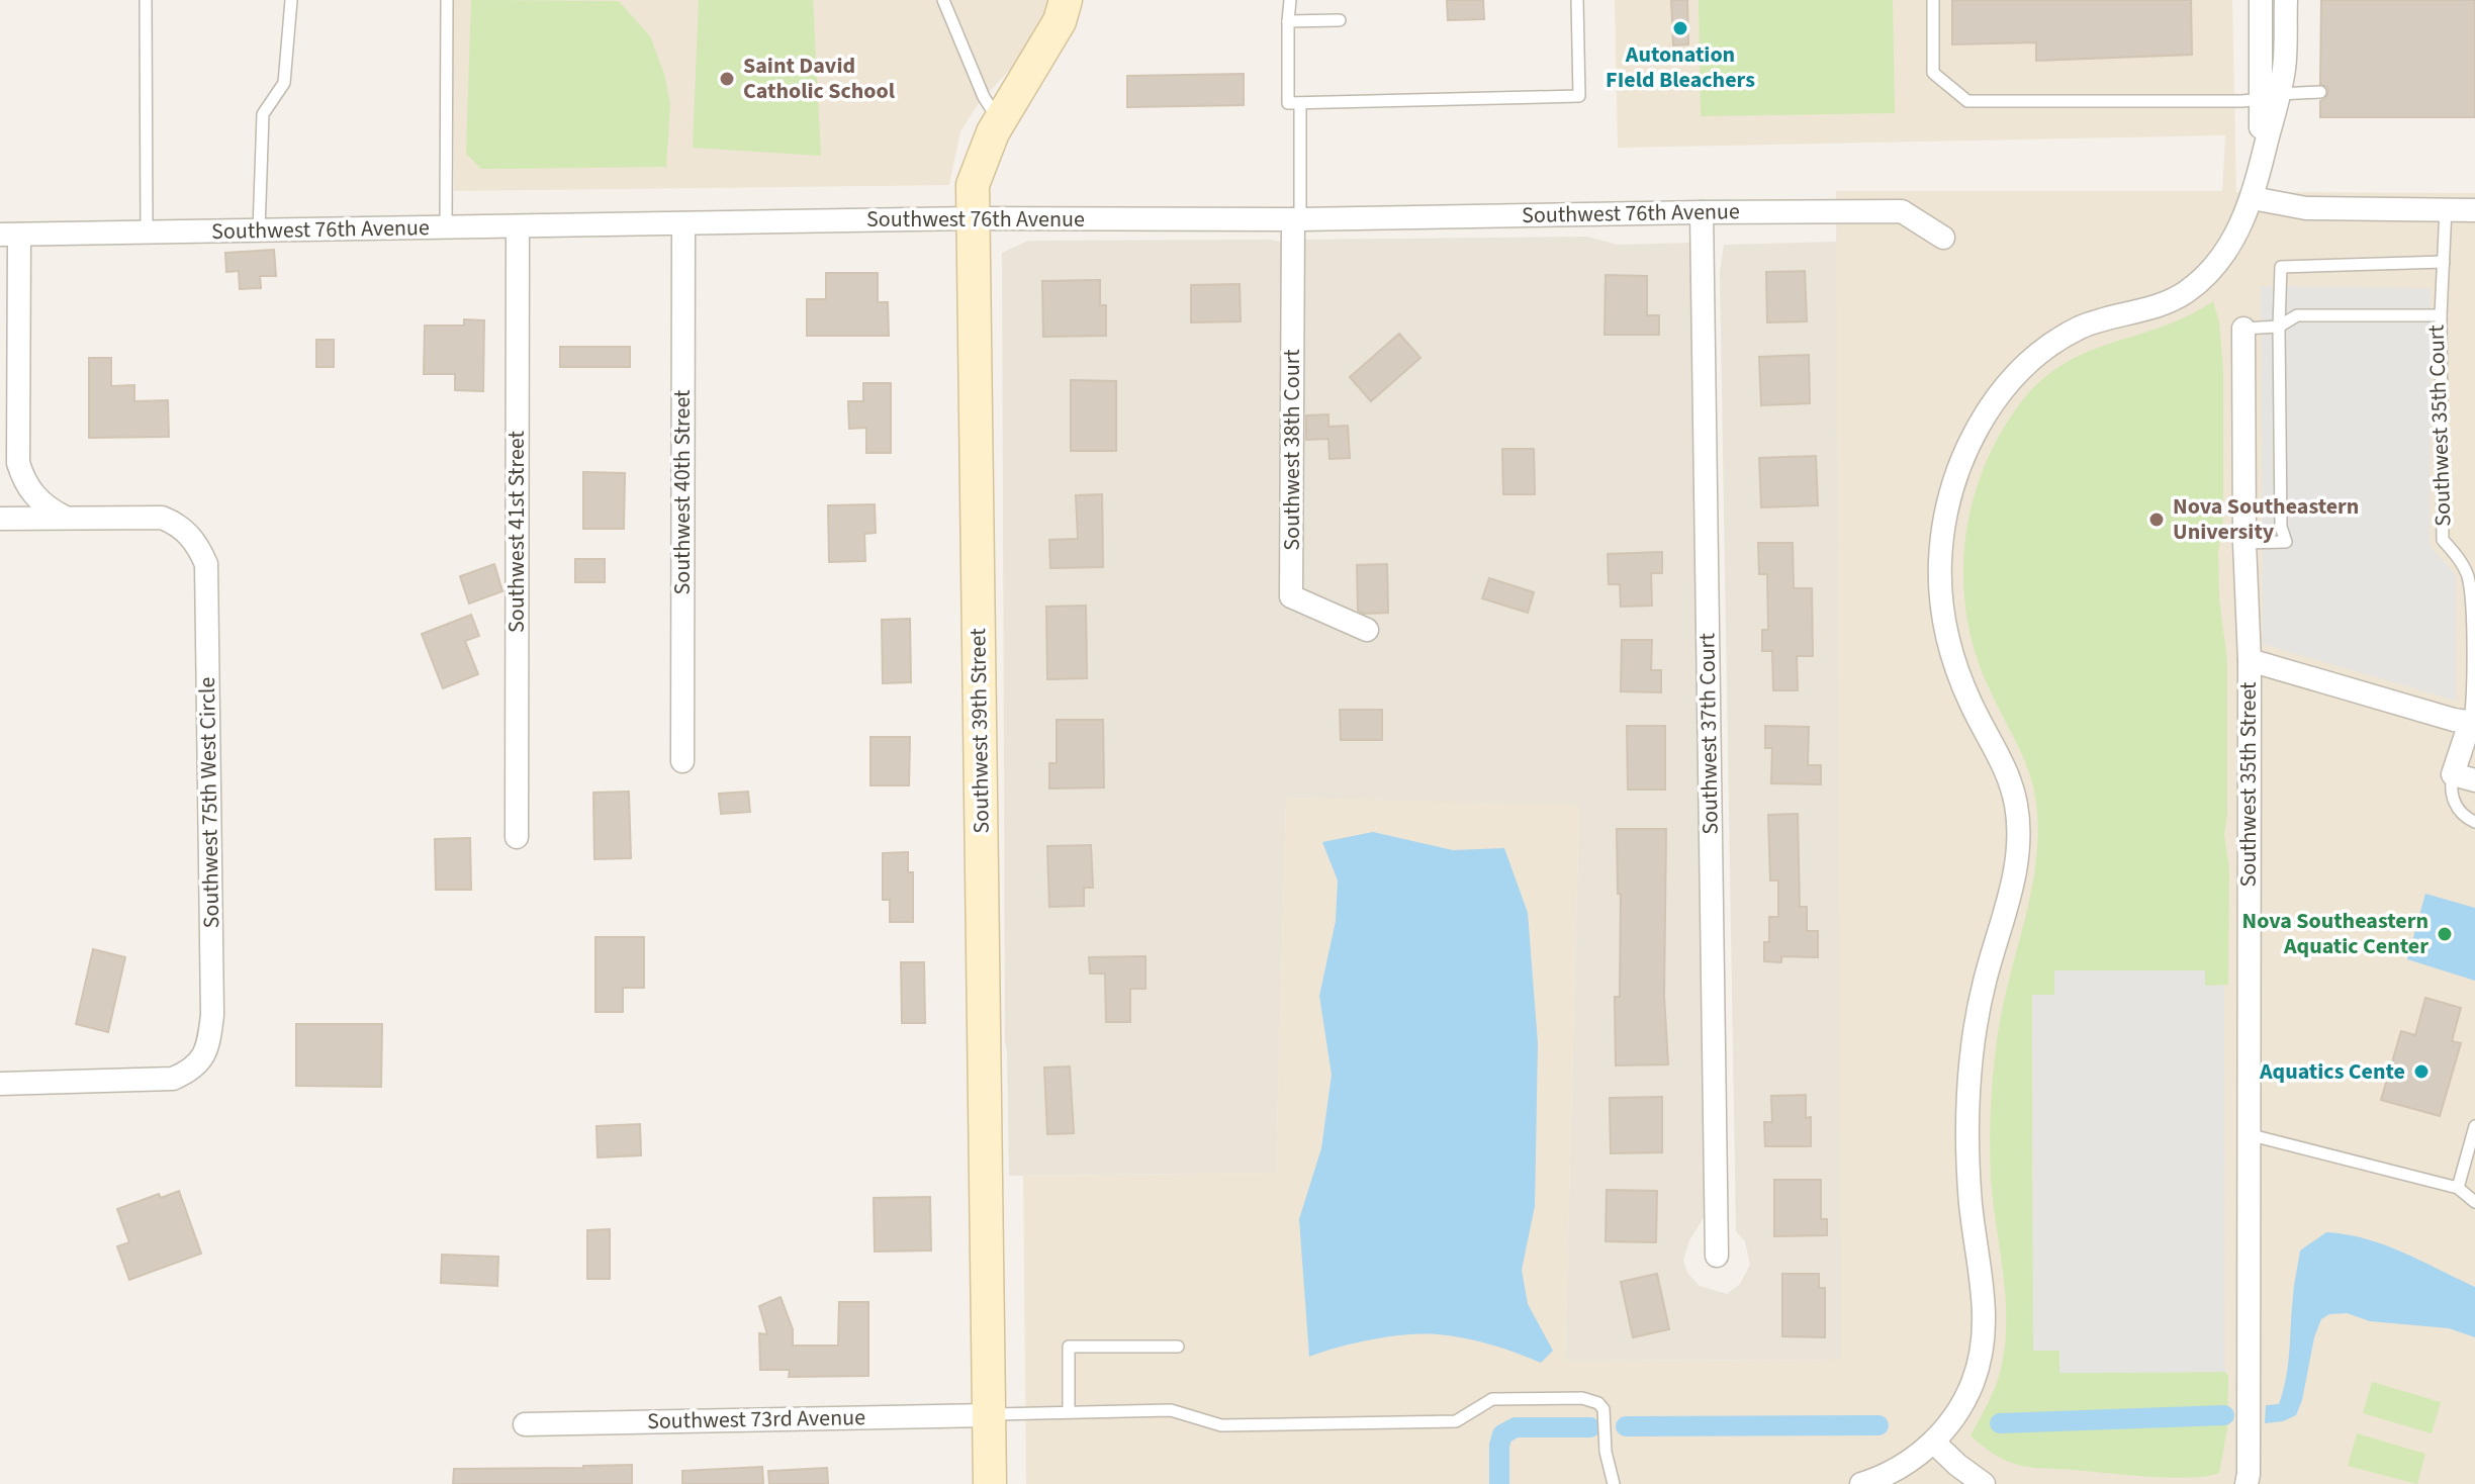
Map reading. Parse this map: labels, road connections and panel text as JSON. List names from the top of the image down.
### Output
{
  "streets": {
    "street": [
      "Southwest 76th Avenue",
      "Southwest 38th Court",
      "Southwest 40th Street",
      "Southwest 41st Street",
      "Southwest 39th Street",
      "Southwest 37th Court",
      "Southwest 35th Street",
      "Southwest 75th West Circle",
      "Southwest 73rd Avenue"
    ],
    "lane": ["Southwest 35th Court"]
  },
  "crossings": [
    ["Southwest 76th Avenue", "Southwest 38th Court"],
    ["Southwest 76th Avenue", "Southwest 40th Street"],
    ["Southwest 76th Avenue", "Southwest 41st Street"],
    ["Southwest 76th Avenue", "Southwest 39th Street"],
    ["Southwest 76th Avenue", "Southwest 37th Court"],
    ["Southwest 35th Court", "Southwest 35th Street"],
    ["Southwest 39th Street", "Southwest 73rd Avenue"]
  ],
  "places": [
    "Autonation FIeld Bleachers",
    "Saint David Catholic School",
    "Nova Southeastern University",
    "Nova Southeastern Aquatic Center",
    "Aquatics Cente"
  ]
}
